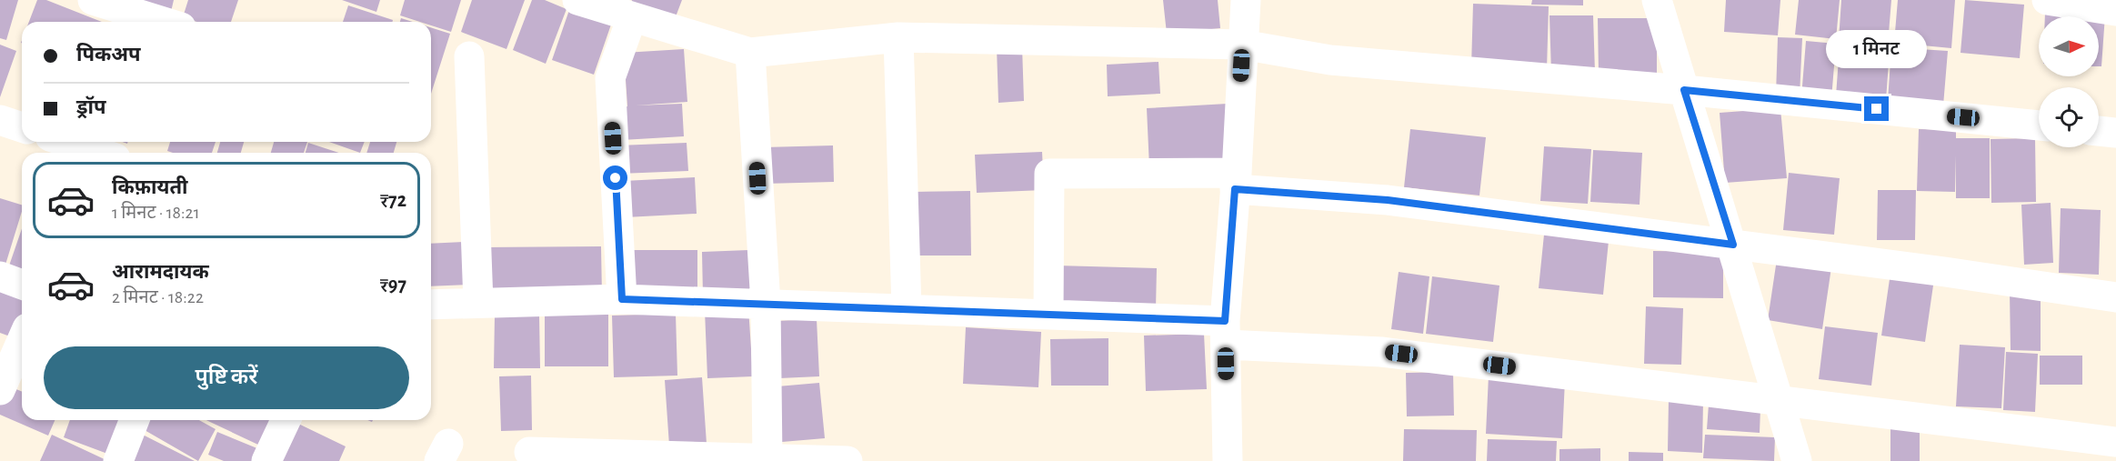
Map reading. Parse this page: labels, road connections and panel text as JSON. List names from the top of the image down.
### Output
{
  "north": "right",
  "page": {
    "banner": ["पिकअप", "ड्रॉप"],
    "bubble": "1 मिनट",
    "list": [
      {
        "name": "किफ़ायती",
        "note": "1 मिनट · 18:21",
        "value": "₹72"
      },
      {
        "name": "आरामदायक",
        "note": "2 मिनट · 18:22",
        "value": "₹97"
      }
    ],
    "buttons": "पुष्टि करें"
  }
}
